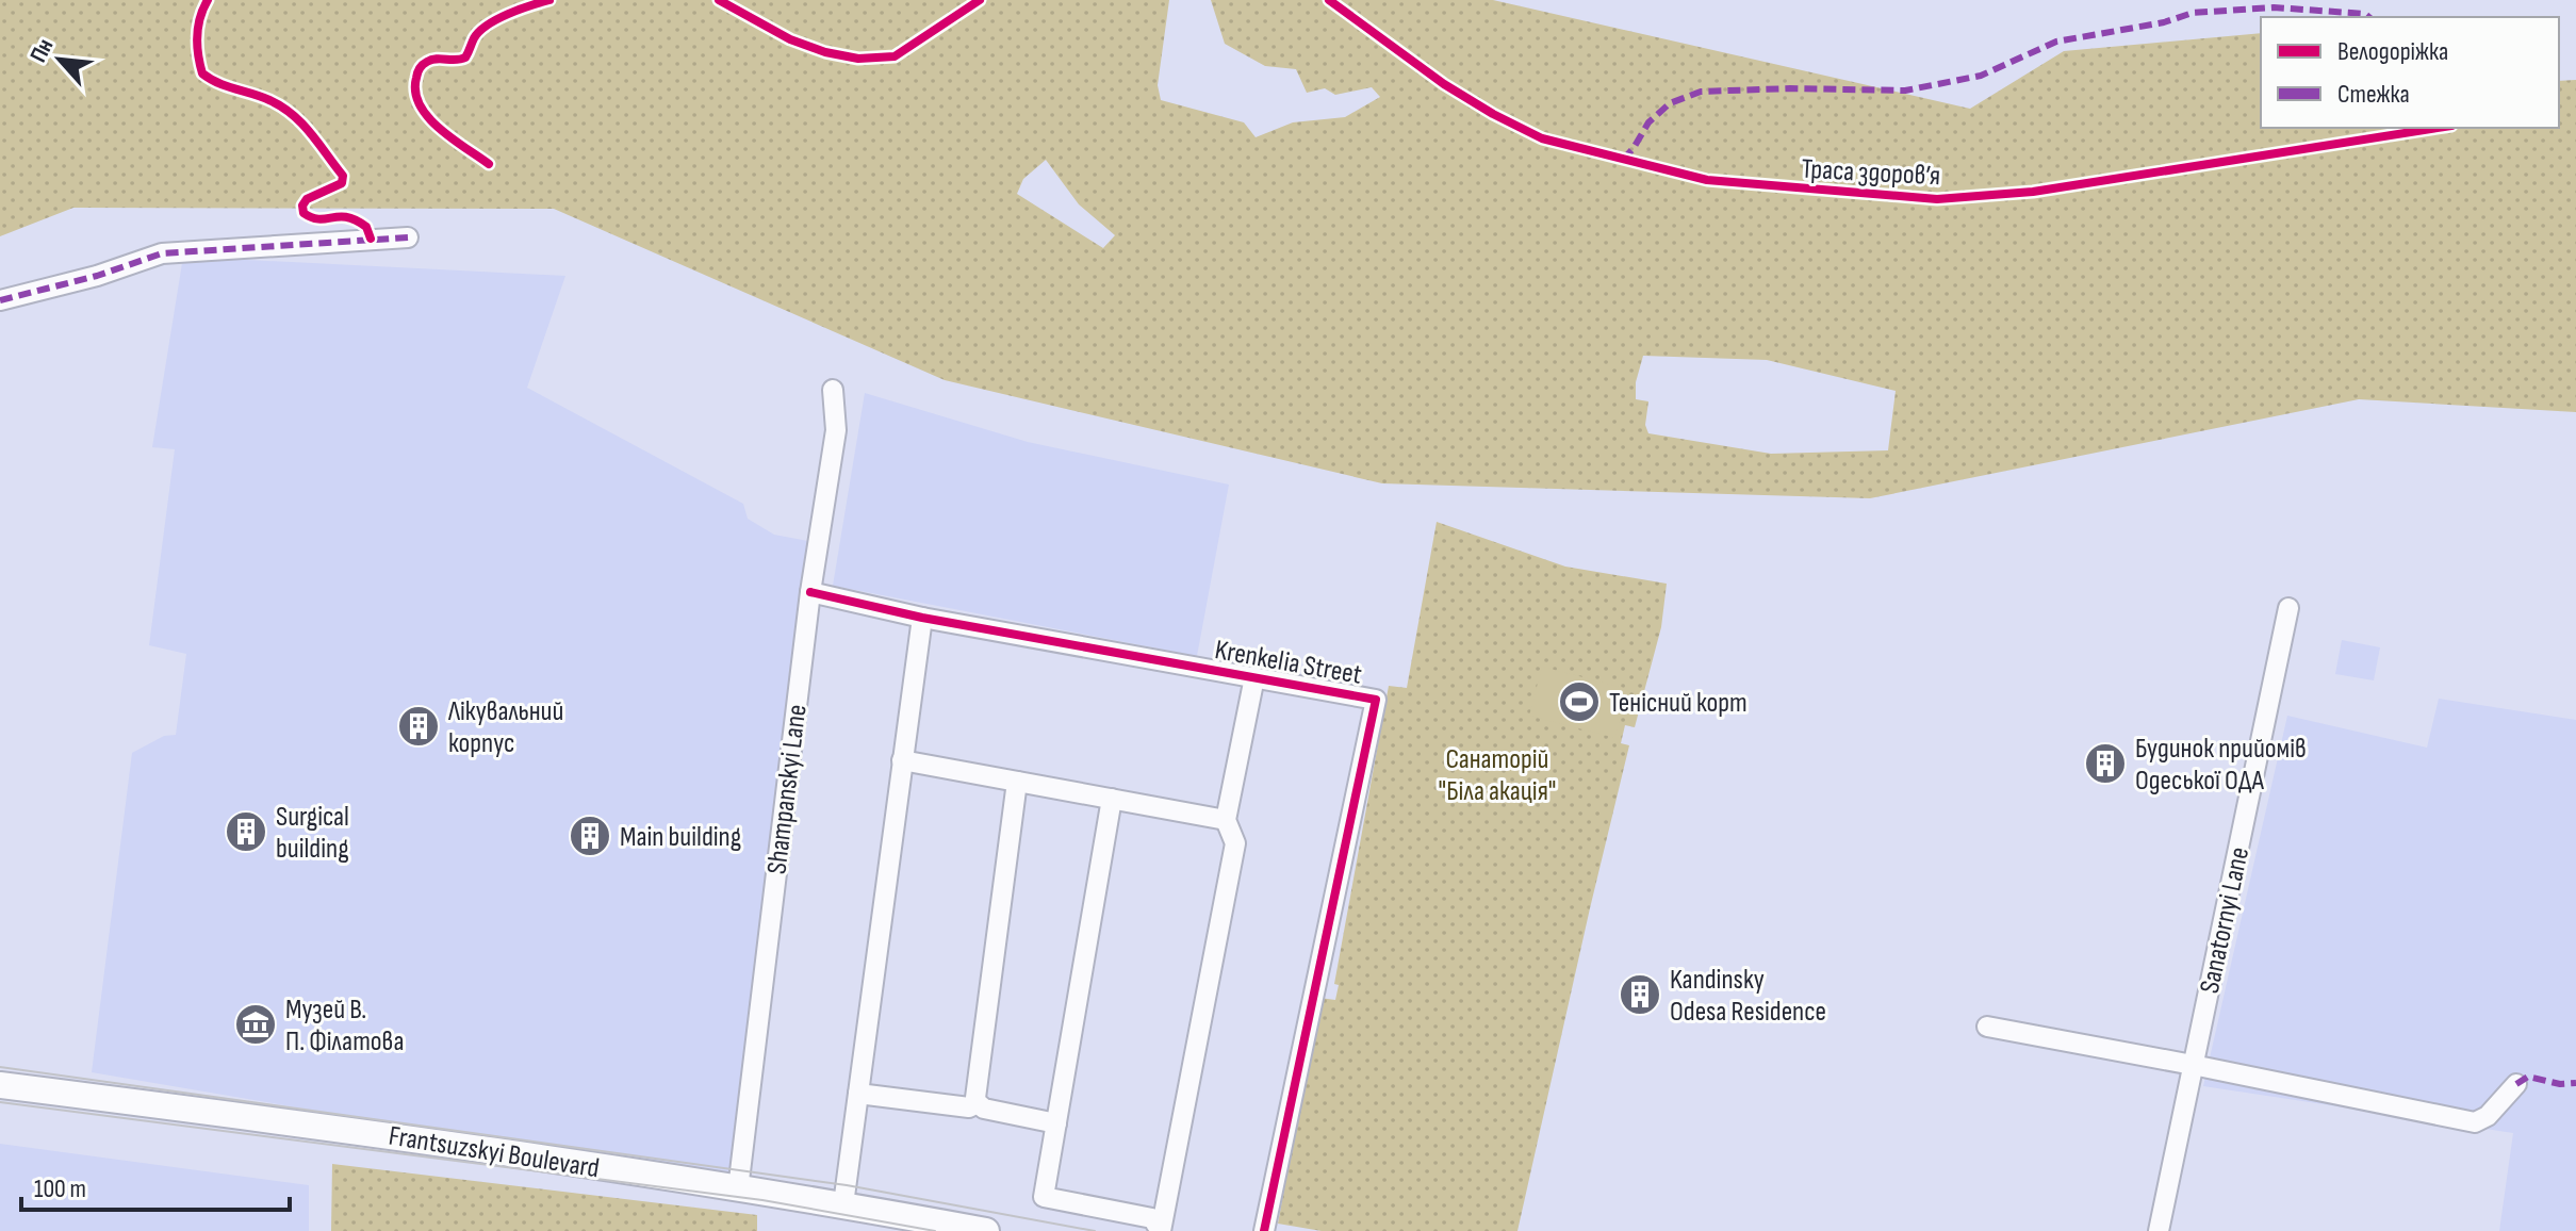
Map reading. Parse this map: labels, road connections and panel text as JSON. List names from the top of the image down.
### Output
{
  "streets": {
    "street": [
      "Krenkelia Street",
      "Shampanskyi Lane",
      "Sanatornyi Lane",
      "Frantsuzskyi Boulevard"
    ],
    "cycle path": ["Траса здоров’я"]
  },
  "crossings": [
    ["Krenkelia Street", "Shampanskyi Lane"],
    ["Shampanskyi Lane", "Frantsuzskyi Boulevard"]
  ],
  "parks": ["Санаторій \"Біла акація\""],
  "places": {
    "sports": ["Тенісний корт"],
    "building": [
      "Лікувальний корпус",
      "Будинок прийомів Одеської ОДА",
      "Surgical building",
      "Main building",
      "Kandinsky Odesa Residence"
    ],
    "museum": ["Музей В. П. Філатова"]
  },
  "legend": ["Велодоріжка", "Стежка"],
  "scale_bar": "100 m",
  "north": "top left"
}
